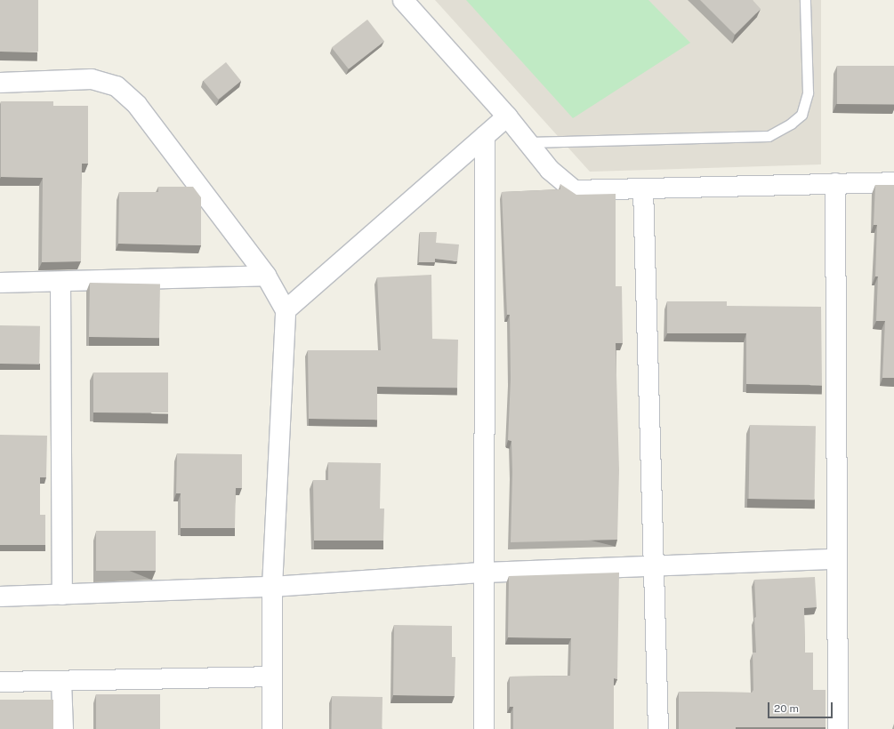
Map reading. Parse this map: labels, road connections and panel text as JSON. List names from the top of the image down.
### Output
{
  "scale_bar": "20 m"
}
